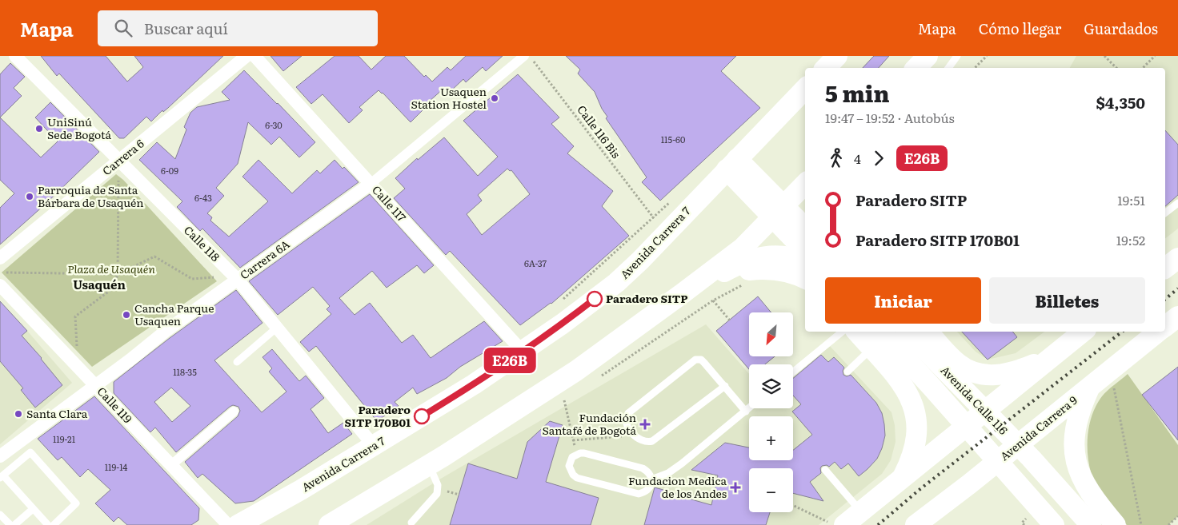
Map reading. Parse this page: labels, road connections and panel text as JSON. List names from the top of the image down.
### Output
{
  "streets": {
    "main road": ["Avenida Carrera 7", "Avenida Calle 116", "Avenida Carrera 9"],
    "street": [
      "Carrera 6",
      "Calle 117",
      "Calle 118",
      "Carrera 6A",
      "Calle 119"
    ],
    "path": ["Calle 116 Bis"]
  },
  "crossings": [
    ["Carrera 6", "Calle 118"],
    ["Calle 117", "Avenida Carrera 7"],
    ["Calle 117", "Carrera 6A"],
    ["Avenida Carrera 7", "Calle 118"],
    ["Calle 118", "Carrera 6A"],
    ["Carrera 6A", "Calle 119"]
  ],
  "districts": ["Usaquén"],
  "parks": ["Plaza de Usaquén"],
  "places": {
    "other": [
      "Usaquen Station Hostel",
      "UniSinú Sede Bogotá",
      "Parroquia de Santa Bárbara de Usaquén",
      "Paradero SITP",
      "Cancha Parque Usaquen",
      "Santa Clara",
      "Paradero SITP 170B01"
    ],
    "health": ["Fundación Santafé de Bogotá", "Fundacion Medica de los Andes"]
  },
  "lines": ["bus line E26B"],
  "house_numbers": [
    "6-30",
    "115-60",
    "6-09",
    "6-43",
    "6A-37",
    "118-35",
    "119-21",
    "119-14"
  ],
  "north": "bottom left",
  "page": {
    "header": "Mapa",
    "search": "Buscar aquí",
    "nav": ["Mapa", "Cómo llegar", "Guardados"],
    "on_map": "E26B",
    "heading": ["5 min", "19:47 – 19:52 · Autobús", "$4,350"],
    "legs": ["4", "E26B"],
    "list": [
      {
        "name": "Paradero SITP",
        "value": "19:51"
      },
      {
        "name": "Paradero SITP 170B01",
        "value": "19:52"
      }
    ],
    "buttons": ["Iniciar", "Billetes"],
    "map_buttons": ["+", "−"]
  }
}
